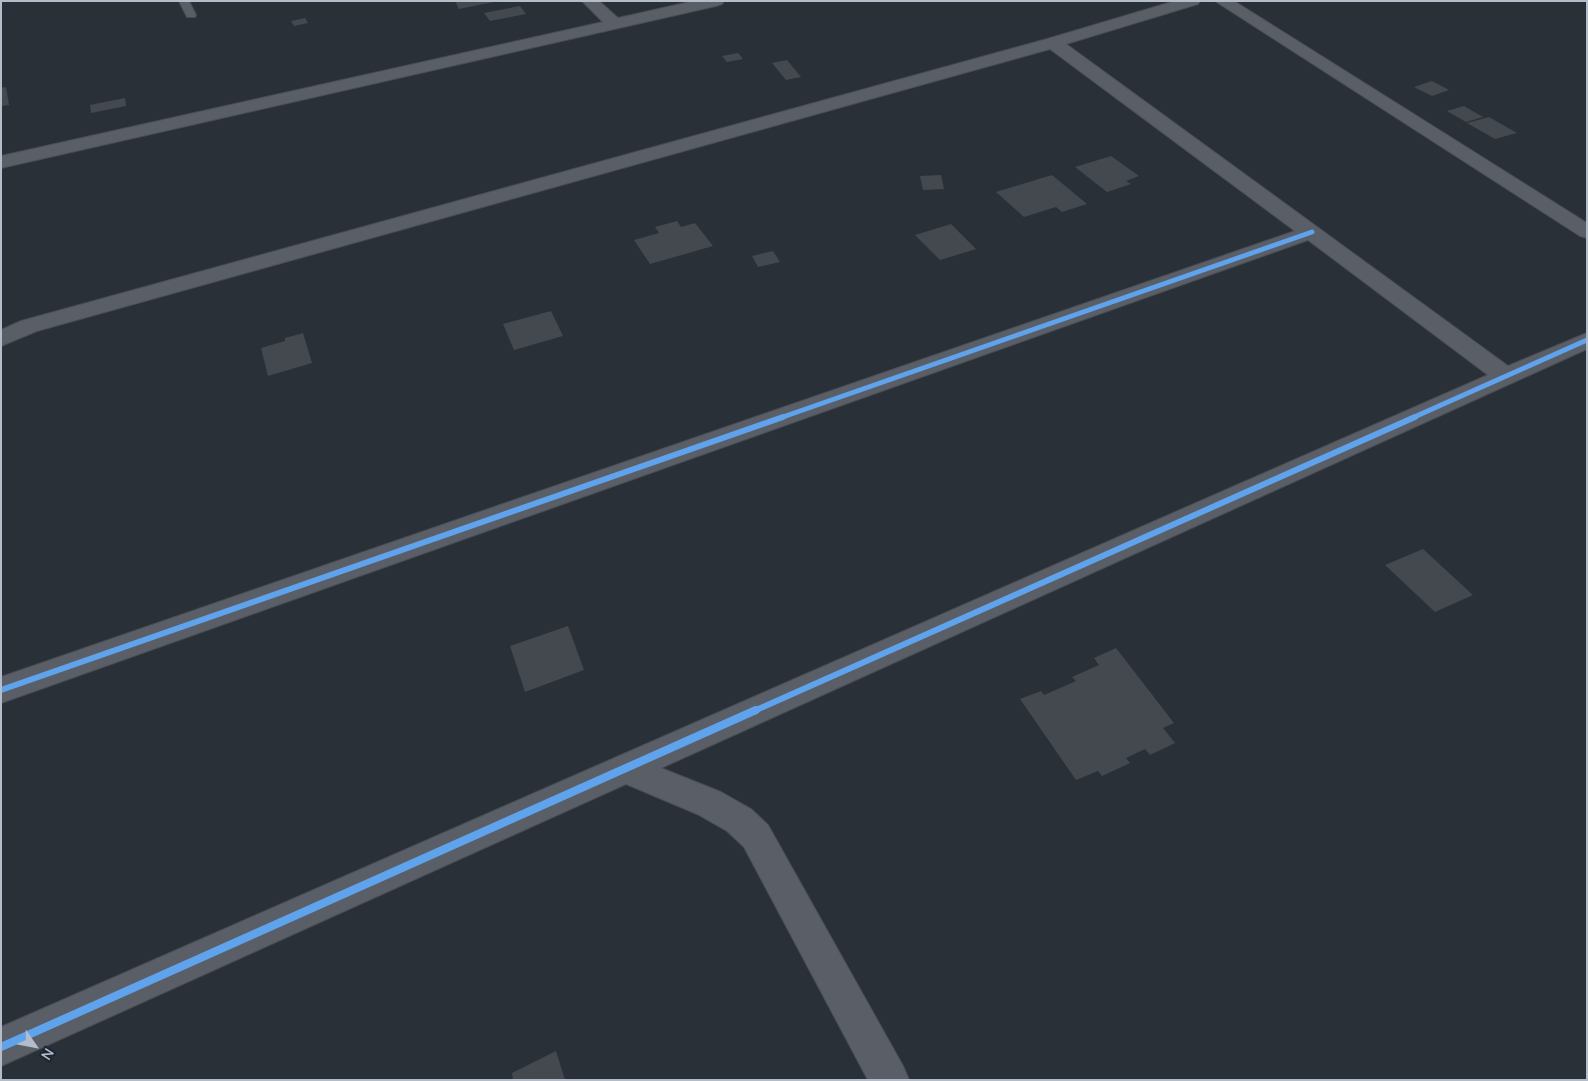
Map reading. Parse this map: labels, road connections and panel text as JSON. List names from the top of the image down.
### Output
{
  "north": "bottom right"
}
